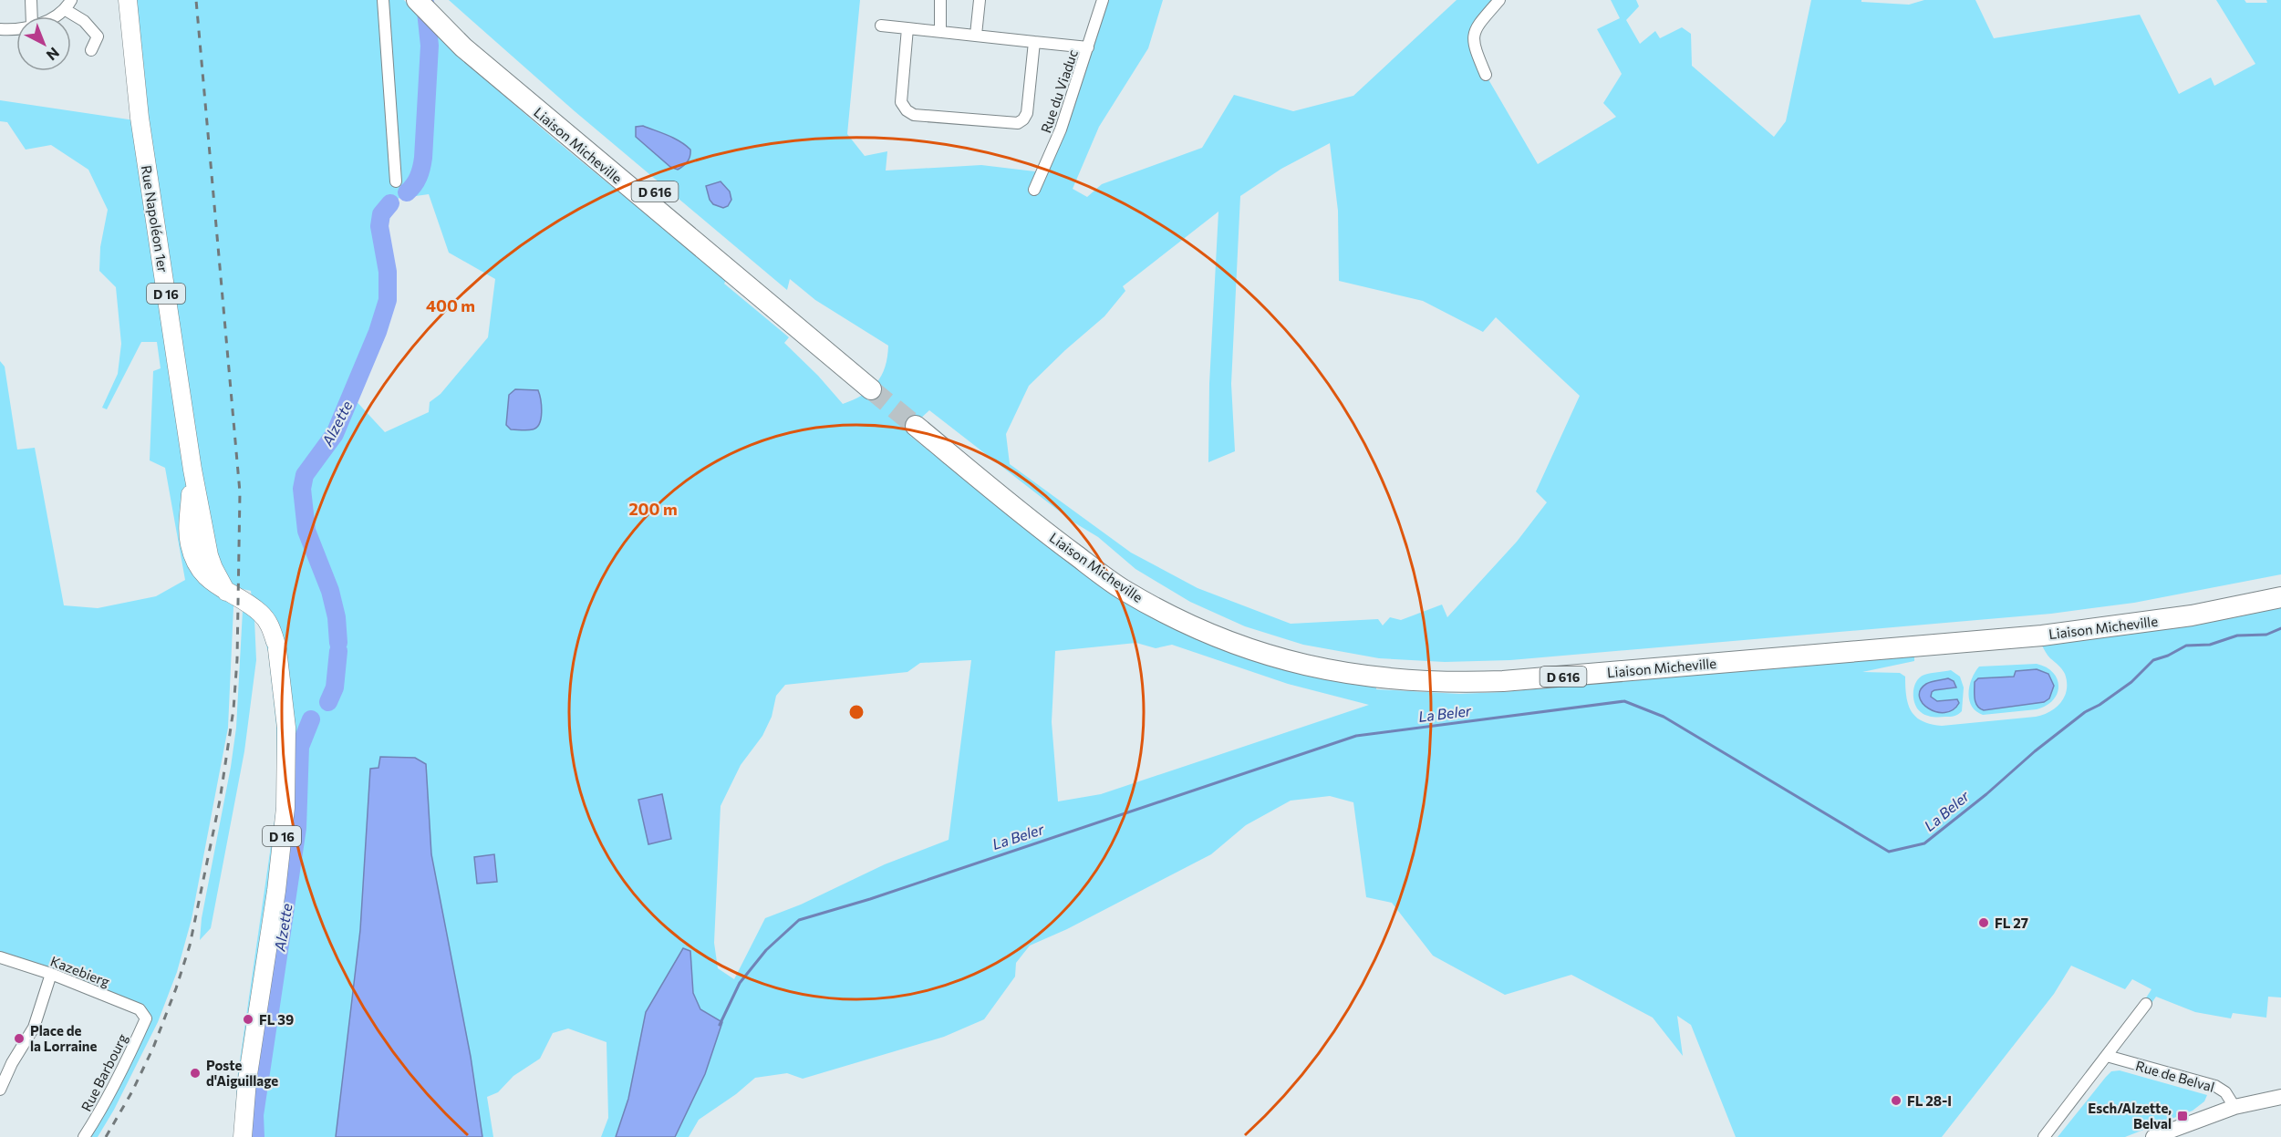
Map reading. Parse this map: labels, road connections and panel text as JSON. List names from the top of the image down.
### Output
{
  "streets": {
    "highway": ["Liaison Micheville", "D 616"],
    "main road": ["Rue Napoléon 1er", "D 16", "Rue de Belval"],
    "street": ["Rue du Viaduc", "Kazebierg", "Rue Barbourg"]
  },
  "crossings": [
    ["Kazebierg", "Rue Barbourg"]
  ],
  "water": ["Alzette", "La Beler"],
  "places": {
    "other": [
      "FL 27",
      "FL 39",
      "Place de la Lorraine",
      "Poste d'Aiguillage",
      "FL 28-I"
    ],
    "transit": ["Esch/Alzette, Belval"]
  },
  "north": "bottom right",
  "rings": ["400 m", "200 m"]
}
